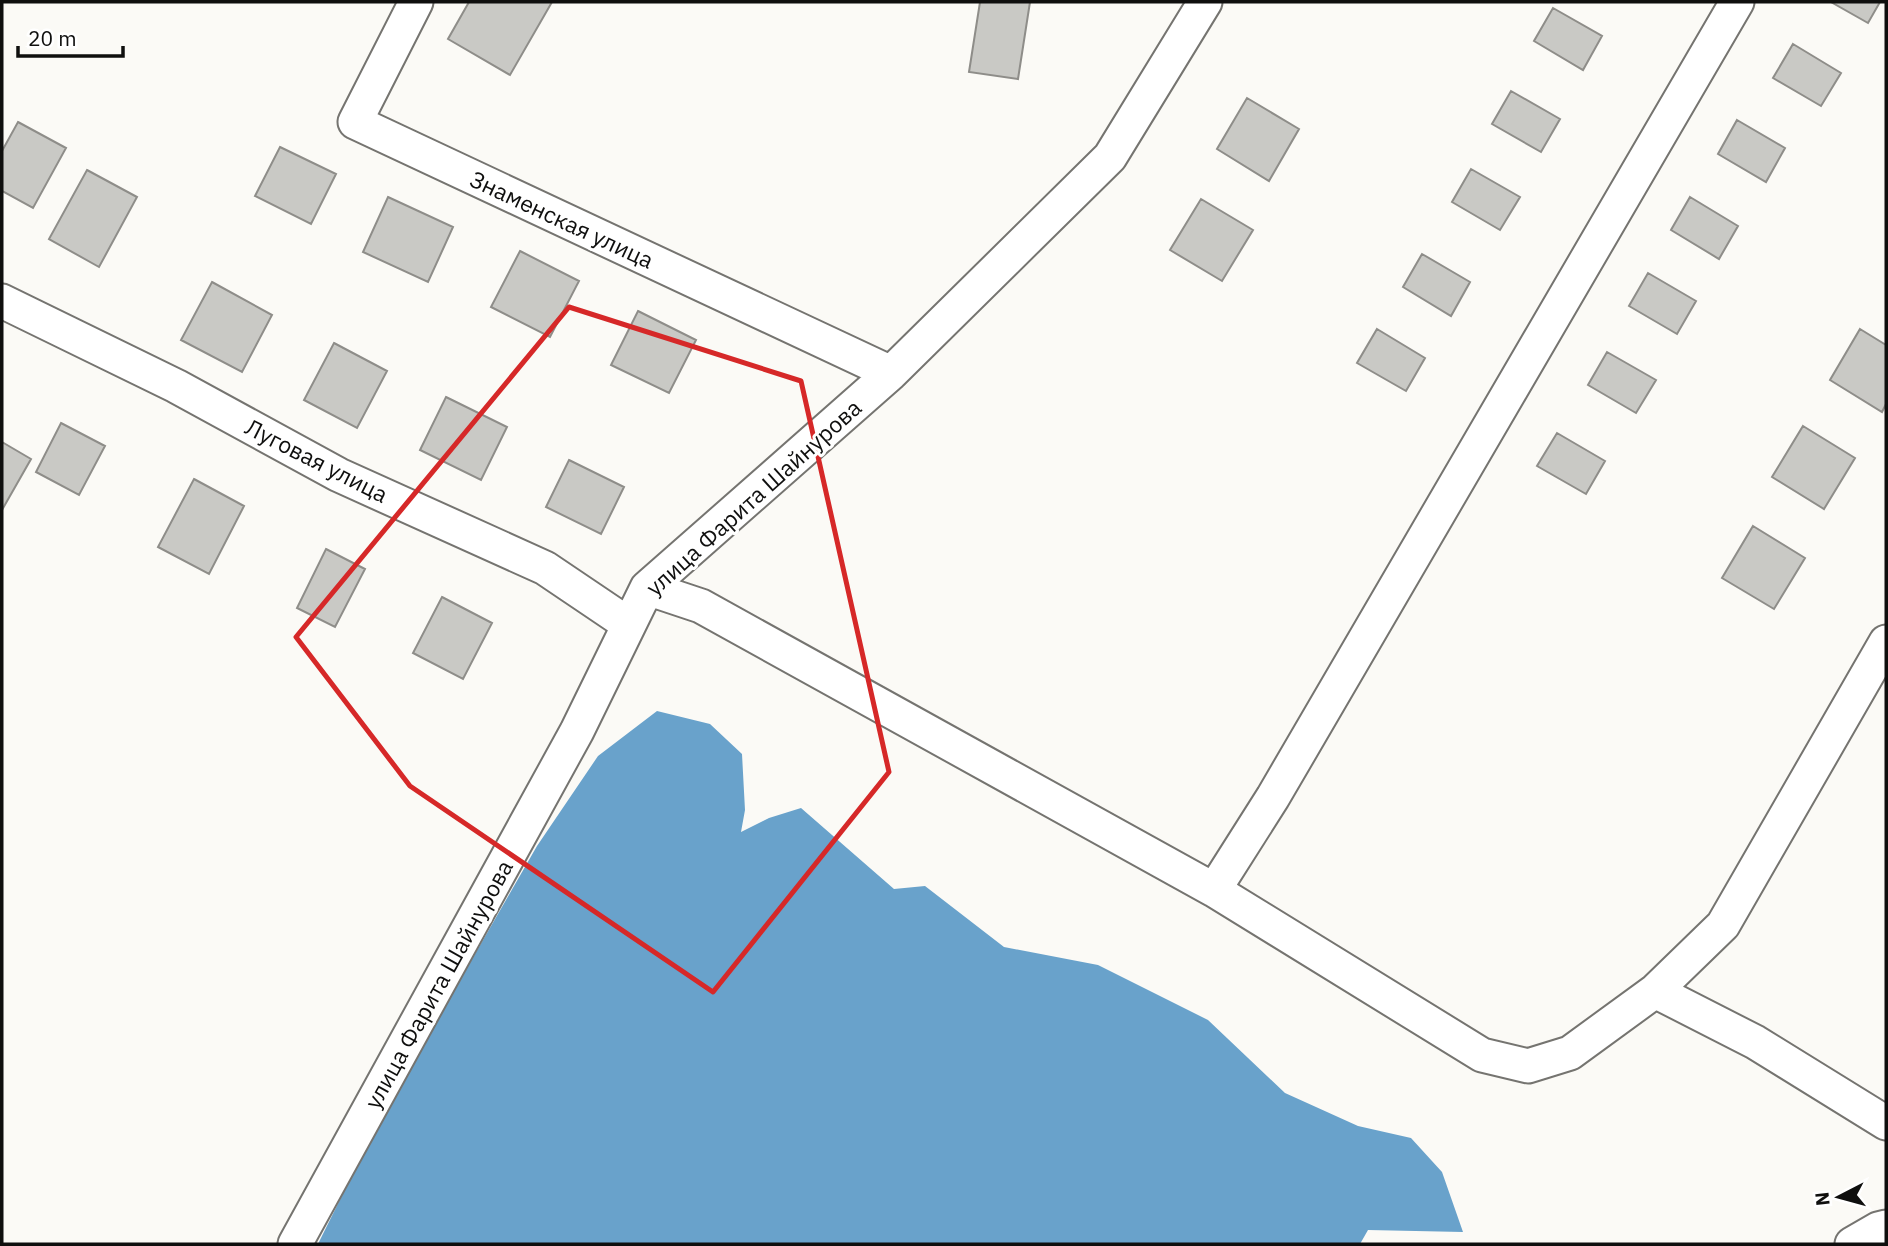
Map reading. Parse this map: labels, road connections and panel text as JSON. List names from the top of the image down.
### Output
{
  "streets": {
    "street": ["Знаменская улица", "Луговая улица", "улица Фарита Шайнурова"]
  },
  "crossings": [
    ["Знаменская улица", "улица Фарита Шайнурова"],
    ["Луговая улица", "улица Фарита Шайнурова"]
  ],
  "scale_bar": "20 m",
  "north": "left"
}
